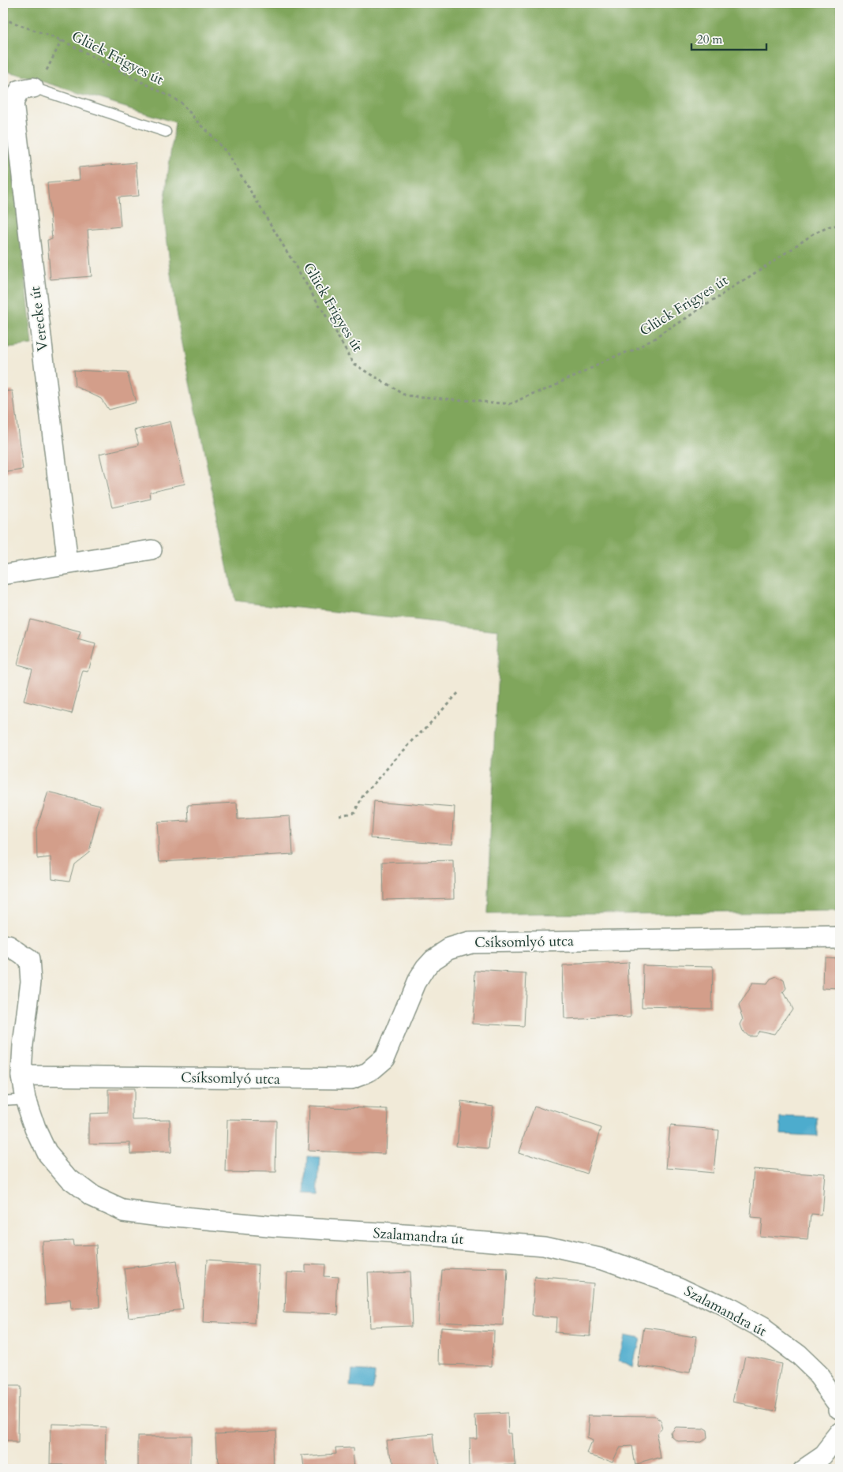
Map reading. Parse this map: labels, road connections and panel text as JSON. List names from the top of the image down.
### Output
{
  "streets": {
    "street": ["Verecke út", "Csíksomlyó utca", "Szalamandra út"],
    "path": ["Glück Frigyes út"]
  },
  "crossings": [
    ["Csíksomlyó utca", "Szalamandra út"]
  ],
  "scale_bar": "20 m"
}
